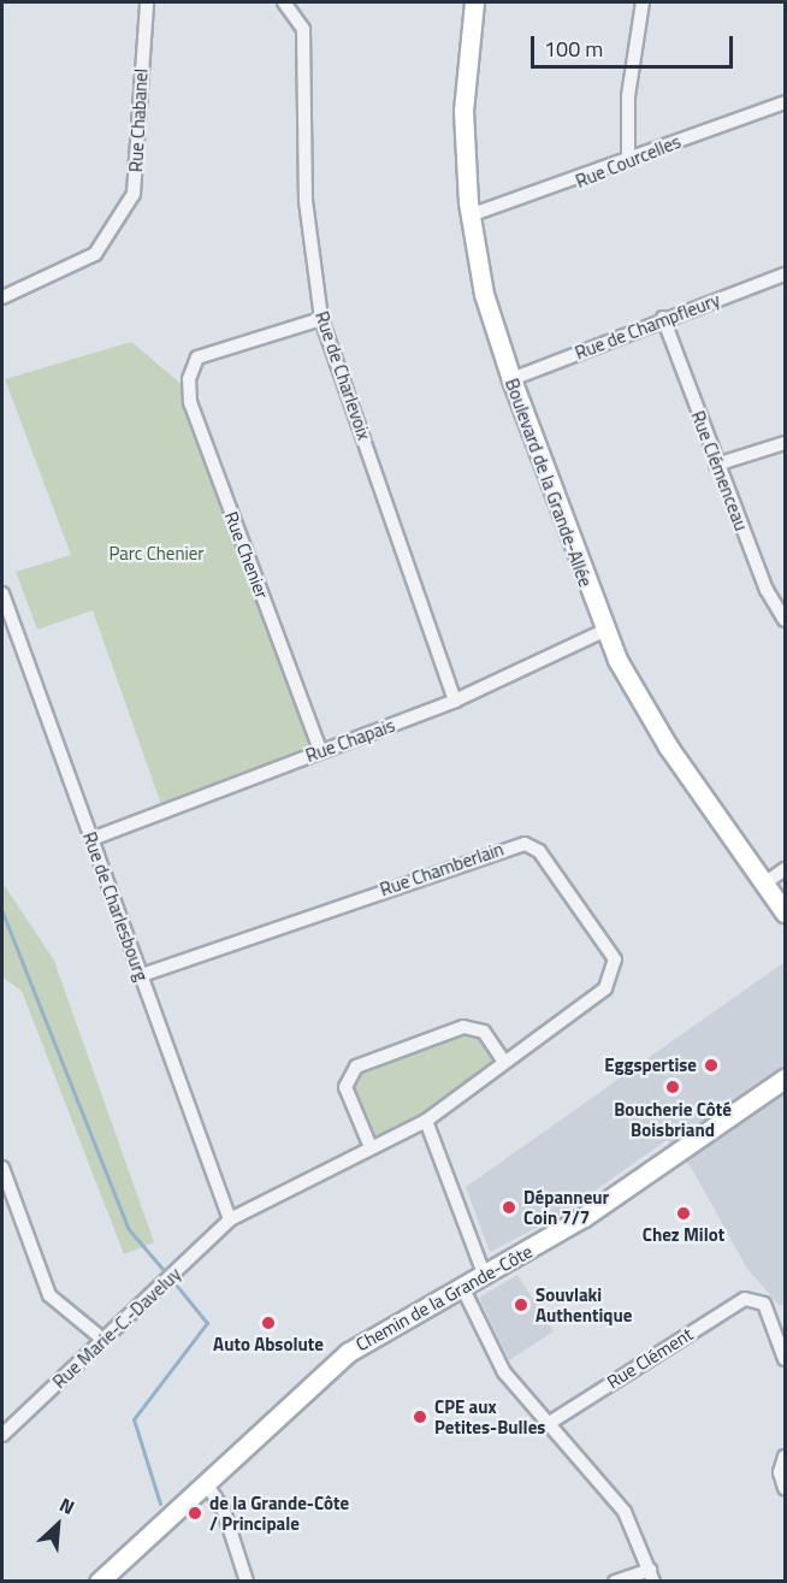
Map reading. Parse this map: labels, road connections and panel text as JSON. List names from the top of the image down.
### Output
{
  "streets": {
    "street": [
      "Rue Chabanel",
      "Rue Courcelles",
      "Rue de Champfleury",
      "Rue de Charlevoix",
      "Rue Clémenceau",
      "Boulevard de la Grande-Allée",
      "Rue Chenier",
      "Rue Chapais",
      "Rue Chamberlain",
      "Rue de Charlesbourg",
      "Chemin de la Grande-Côte",
      "Rue Marie-C.-Daveluy",
      "Rue Clément"
    ]
  },
  "crossings": [
    ["Rue Courcelles", "Boulevard de la Grande-Allée"],
    ["Rue de Champfleury", "Rue Clémenceau"],
    ["Rue de Champfleury", "Boulevard de la Grande-Allée"],
    ["Rue de Charlevoix", "Rue Chenier"],
    ["Rue de Charlevoix", "Rue Chapais"],
    ["Boulevard de la Grande-Allée", "Rue Chapais"],
    ["Rue Chenier", "Rue Chapais"],
    ["Rue Chapais", "Rue de Charlesbourg"],
    ["Rue Chamberlain", "Rue de Charlesbourg"],
    ["Rue Chamberlain", "Rue Marie-C.-Daveluy"],
    ["Rue de Charlesbourg", "Rue Marie-C.-Daveluy"]
  ],
  "parks": ["Parc Chenier"],
  "places": [
    "Eggspertise",
    "Boucherie Côté Boisbriand",
    "Dépanneur Coin 7/7",
    "Chez Milot",
    "Souvlaki Authentique",
    "Auto Absolute",
    "CPE aux Petites-Bulles",
    "de la Grande-Côte / Principale"
  ],
  "scale_bar": "100 m",
  "north": "top right"
}
